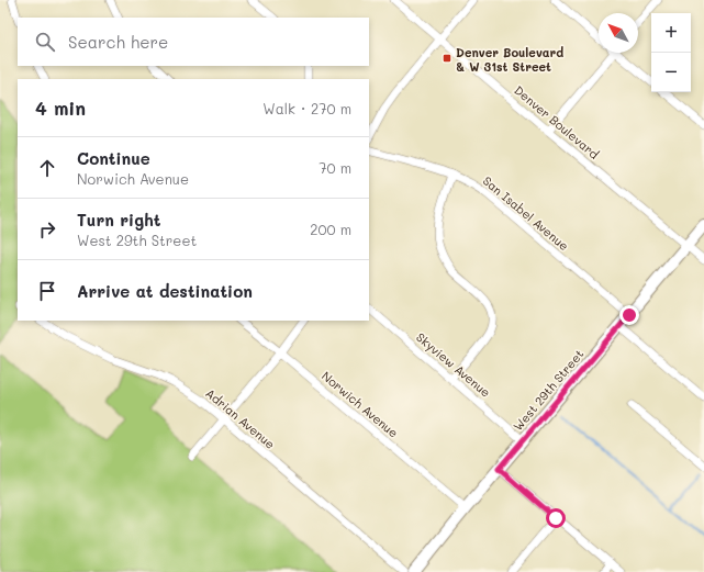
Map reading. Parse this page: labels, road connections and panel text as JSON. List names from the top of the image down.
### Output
{
  "streets": {
    "street": [
      "Denver Boulevard",
      "San Isabel Avenue",
      "Skyview Avenue",
      "West 29th Street",
      "Norwich Avenue",
      "Adrian Avenue"
    ]
  },
  "crossings": [
    ["Denver Boulevard", "West 29th Street"],
    ["San Isabel Avenue", "West 29th Street"],
    ["Skyview Avenue", "West 29th Street"],
    ["West 29th Street", "Norwich Avenue"]
  ],
  "places": {
    "transit": ["Denver Boulevard & W 31st Street"]
  },
  "north": "top left",
  "page": {
    "map_buttons": ["+", "−"],
    "search": "Search here",
    "heading": ["4 min", "Walk · 270 m"],
    "list": [
      ["Continue", "Norwich Avenue", "70 m"],
      ["Turn right", "West 29th Street", "200 m"],
      "Arrive at destination"
    ]
  }
}
